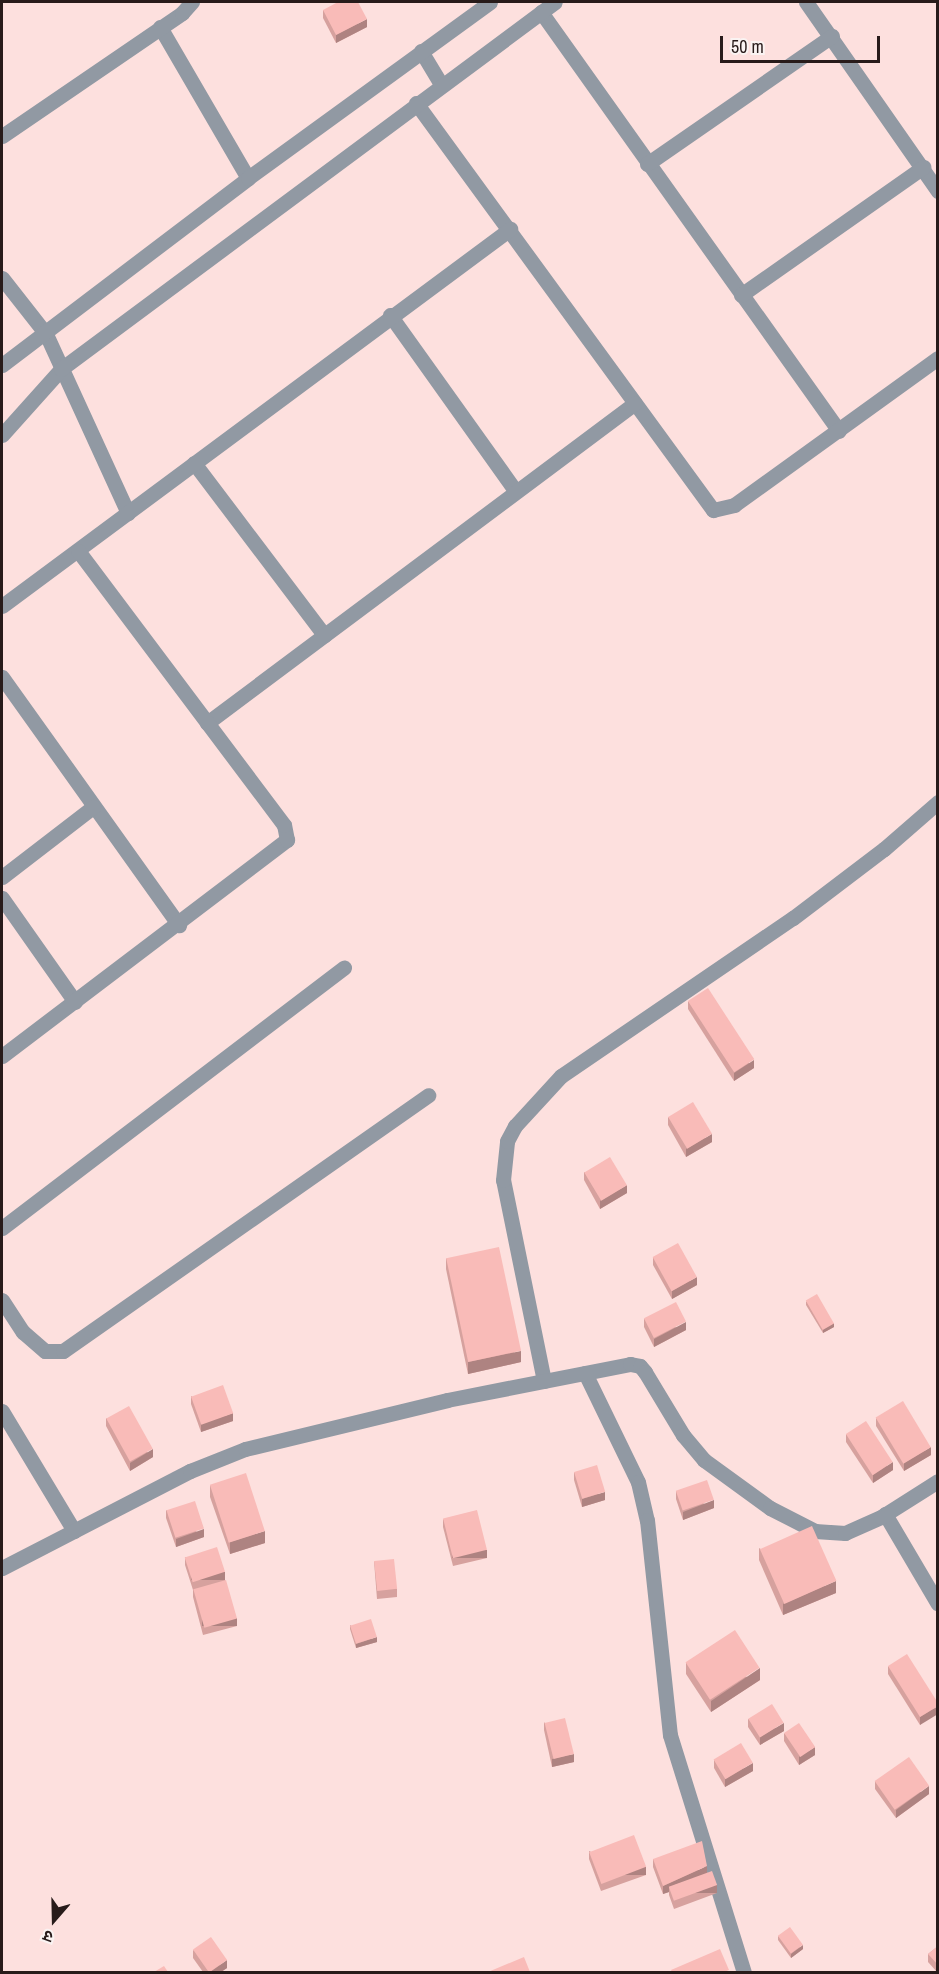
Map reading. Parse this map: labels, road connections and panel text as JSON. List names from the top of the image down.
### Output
{
  "scale_bar": "50 m",
  "north": "bottom"
}
